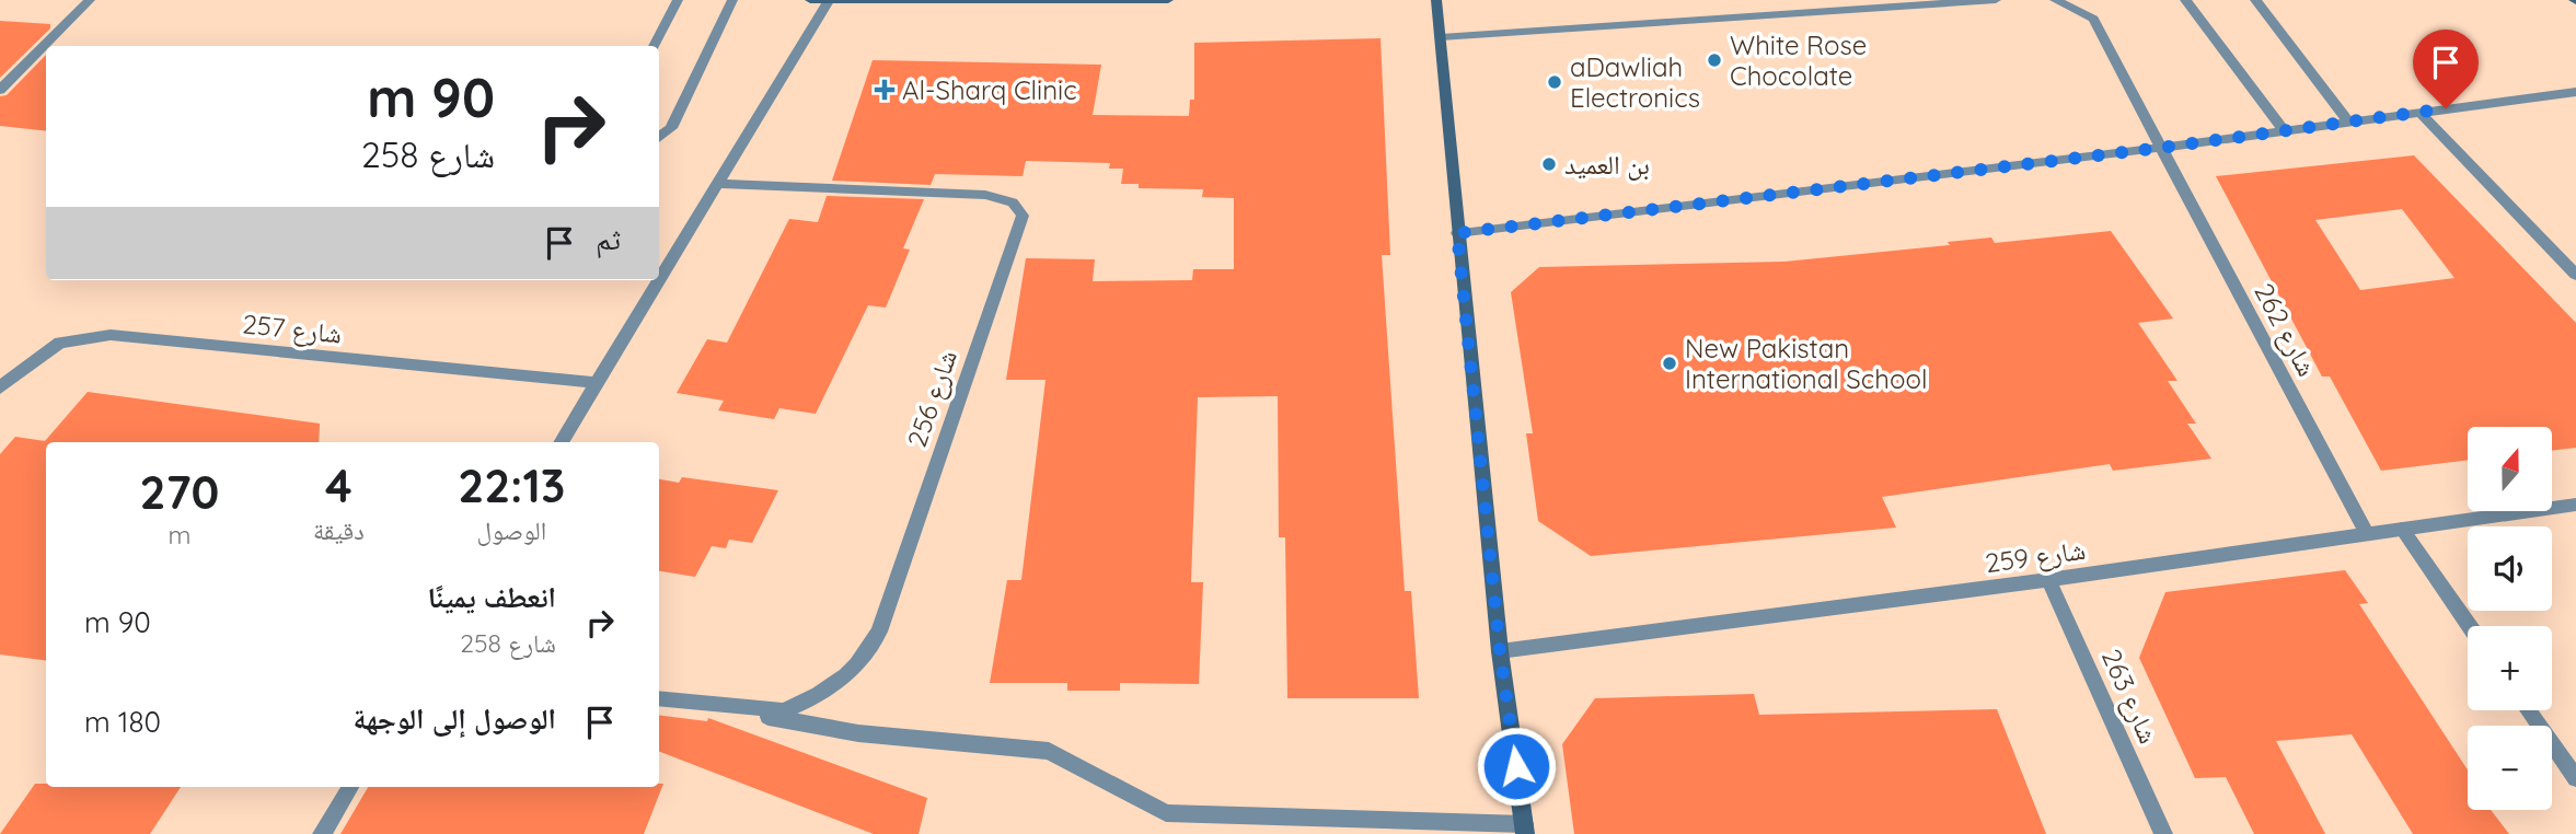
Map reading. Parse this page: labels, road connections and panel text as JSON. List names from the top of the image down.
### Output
{
  "streets": {
    "street": [
      "شارع 257",
      "شارع 262",
      "شارع 256",
      "شارع 259",
      "شارع 263"
    ]
  },
  "crossings": [
    ["شارع 262", "شارع 259"],
    ["شارع 259", "شارع 263"]
  ],
  "places": {
    "other": [
      "White Rose Chocolate",
      "aDawliah Electronics",
      "بن العميد",
      "New Pakistan International School"
    ],
    "health": ["Al-Sharq Clinic"]
  },
  "north": "top",
  "page": {
    "turn": ["90 m", "شارع 258"],
    "then": "ثم",
    "map_buttons": ["+", "−"],
    "eta": [
      "22:13",
      "الوصول",
      "4",
      "دقيقة",
      "270",
      "m"
    ],
    "list": [
      {
        "name": "انعطف يمينًا",
        "note": "شارع 258",
        "value": "90 m"
      },
      {
        "name": "الوصول إلى الوجهة",
        "value": "180 m"
      }
    ]
  }
}
